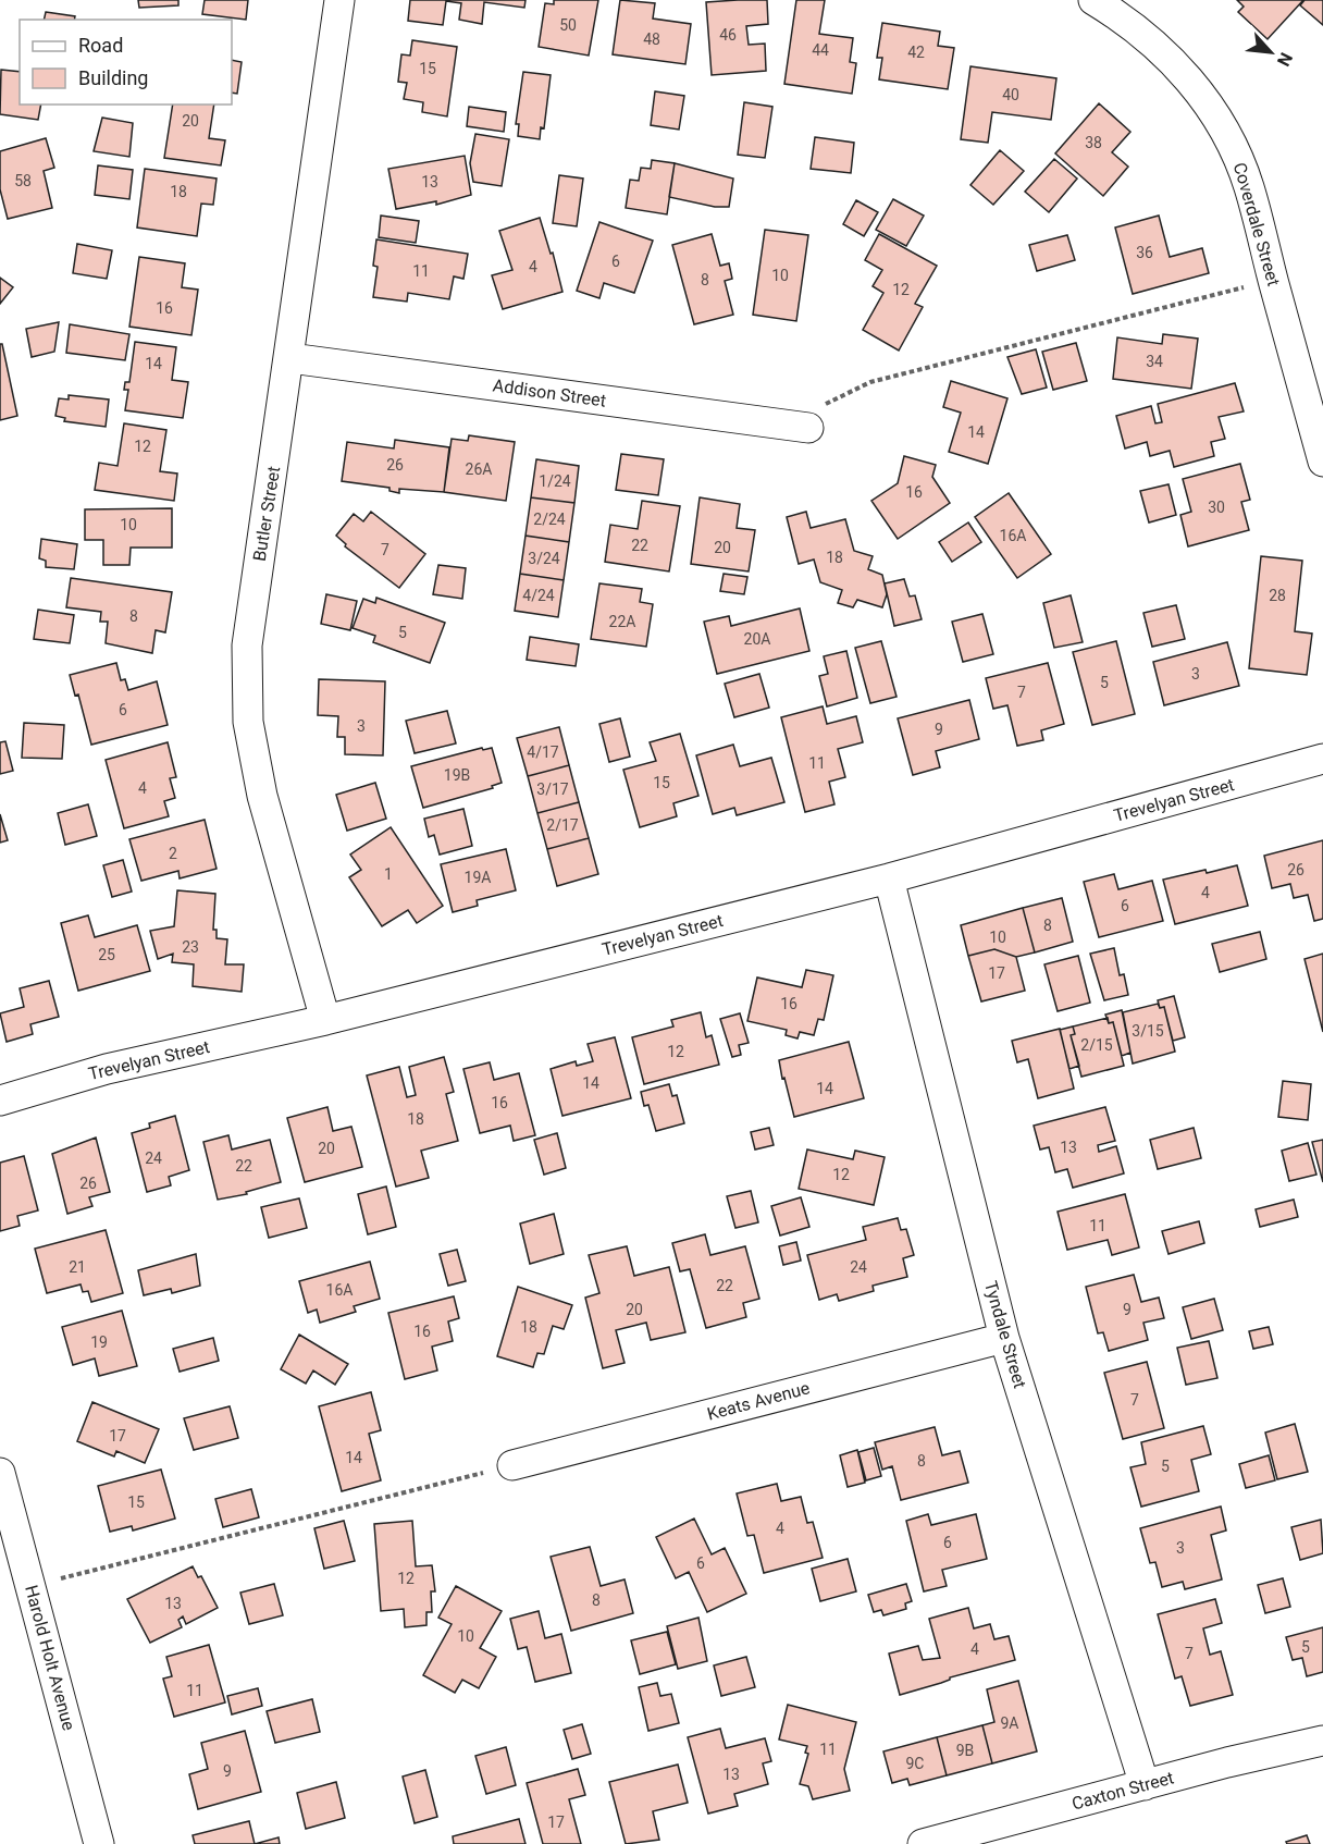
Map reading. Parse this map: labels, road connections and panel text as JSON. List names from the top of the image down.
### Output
{
  "streets": {
    "street": [
      "Coverdale Street",
      "Addison Street",
      "Butler Street",
      "Trevelyan Street",
      "Tyndale Street",
      "Keats Avenue",
      "Harold Holt Avenue",
      "Caxton Street"
    ]
  },
  "crossings": [
    ["Addison Street", "Butler Street"],
    ["Butler Street", "Trevelyan Street"],
    ["Trevelyan Street", "Tyndale Street"],
    ["Tyndale Street", "Keats Avenue"],
    ["Tyndale Street", "Caxton Street"]
  ],
  "house_numbers": [
    "50",
    "46",
    "48",
    "44",
    "42",
    "15",
    "40",
    "20",
    "38",
    "58",
    "13",
    "18",
    "36",
    "6",
    "4",
    "11",
    "10",
    "8",
    "12",
    "16",
    "34",
    "14",
    "14",
    "12",
    "26",
    "26A",
    "1/24",
    "16",
    "30",
    "2/24",
    "10",
    "16A",
    "22",
    "20",
    "7",
    "18",
    "3/24",
    "4/24",
    "28",
    "8",
    "22A",
    "5",
    "20A",
    "3",
    "5",
    "7",
    "6",
    "3",
    "9",
    "4/17",
    "11",
    "19B",
    "15",
    "4",
    "3/17",
    "2/17",
    "2",
    "26",
    "1",
    "19A",
    "4",
    "6",
    "8",
    "10",
    "23",
    "25",
    "17",
    "16",
    "3/15",
    "2/15",
    "12",
    "14",
    "14",
    "16",
    "18",
    "13",
    "20",
    "24",
    "22",
    "12",
    "26",
    "11",
    "21",
    "24",
    "22",
    "16A",
    "20",
    "9",
    "18",
    "16",
    "19",
    "7",
    "17",
    "14",
    "8",
    "5",
    "15",
    "4",
    "6",
    "3",
    "6",
    "12",
    "8",
    "13",
    "10",
    "5",
    "4",
    "7",
    "11",
    "9A",
    "11",
    "9B",
    "9C",
    "9",
    "13",
    "17"
  ],
  "legend": ["Road", "Building"],
  "north": "bottom right"
}
